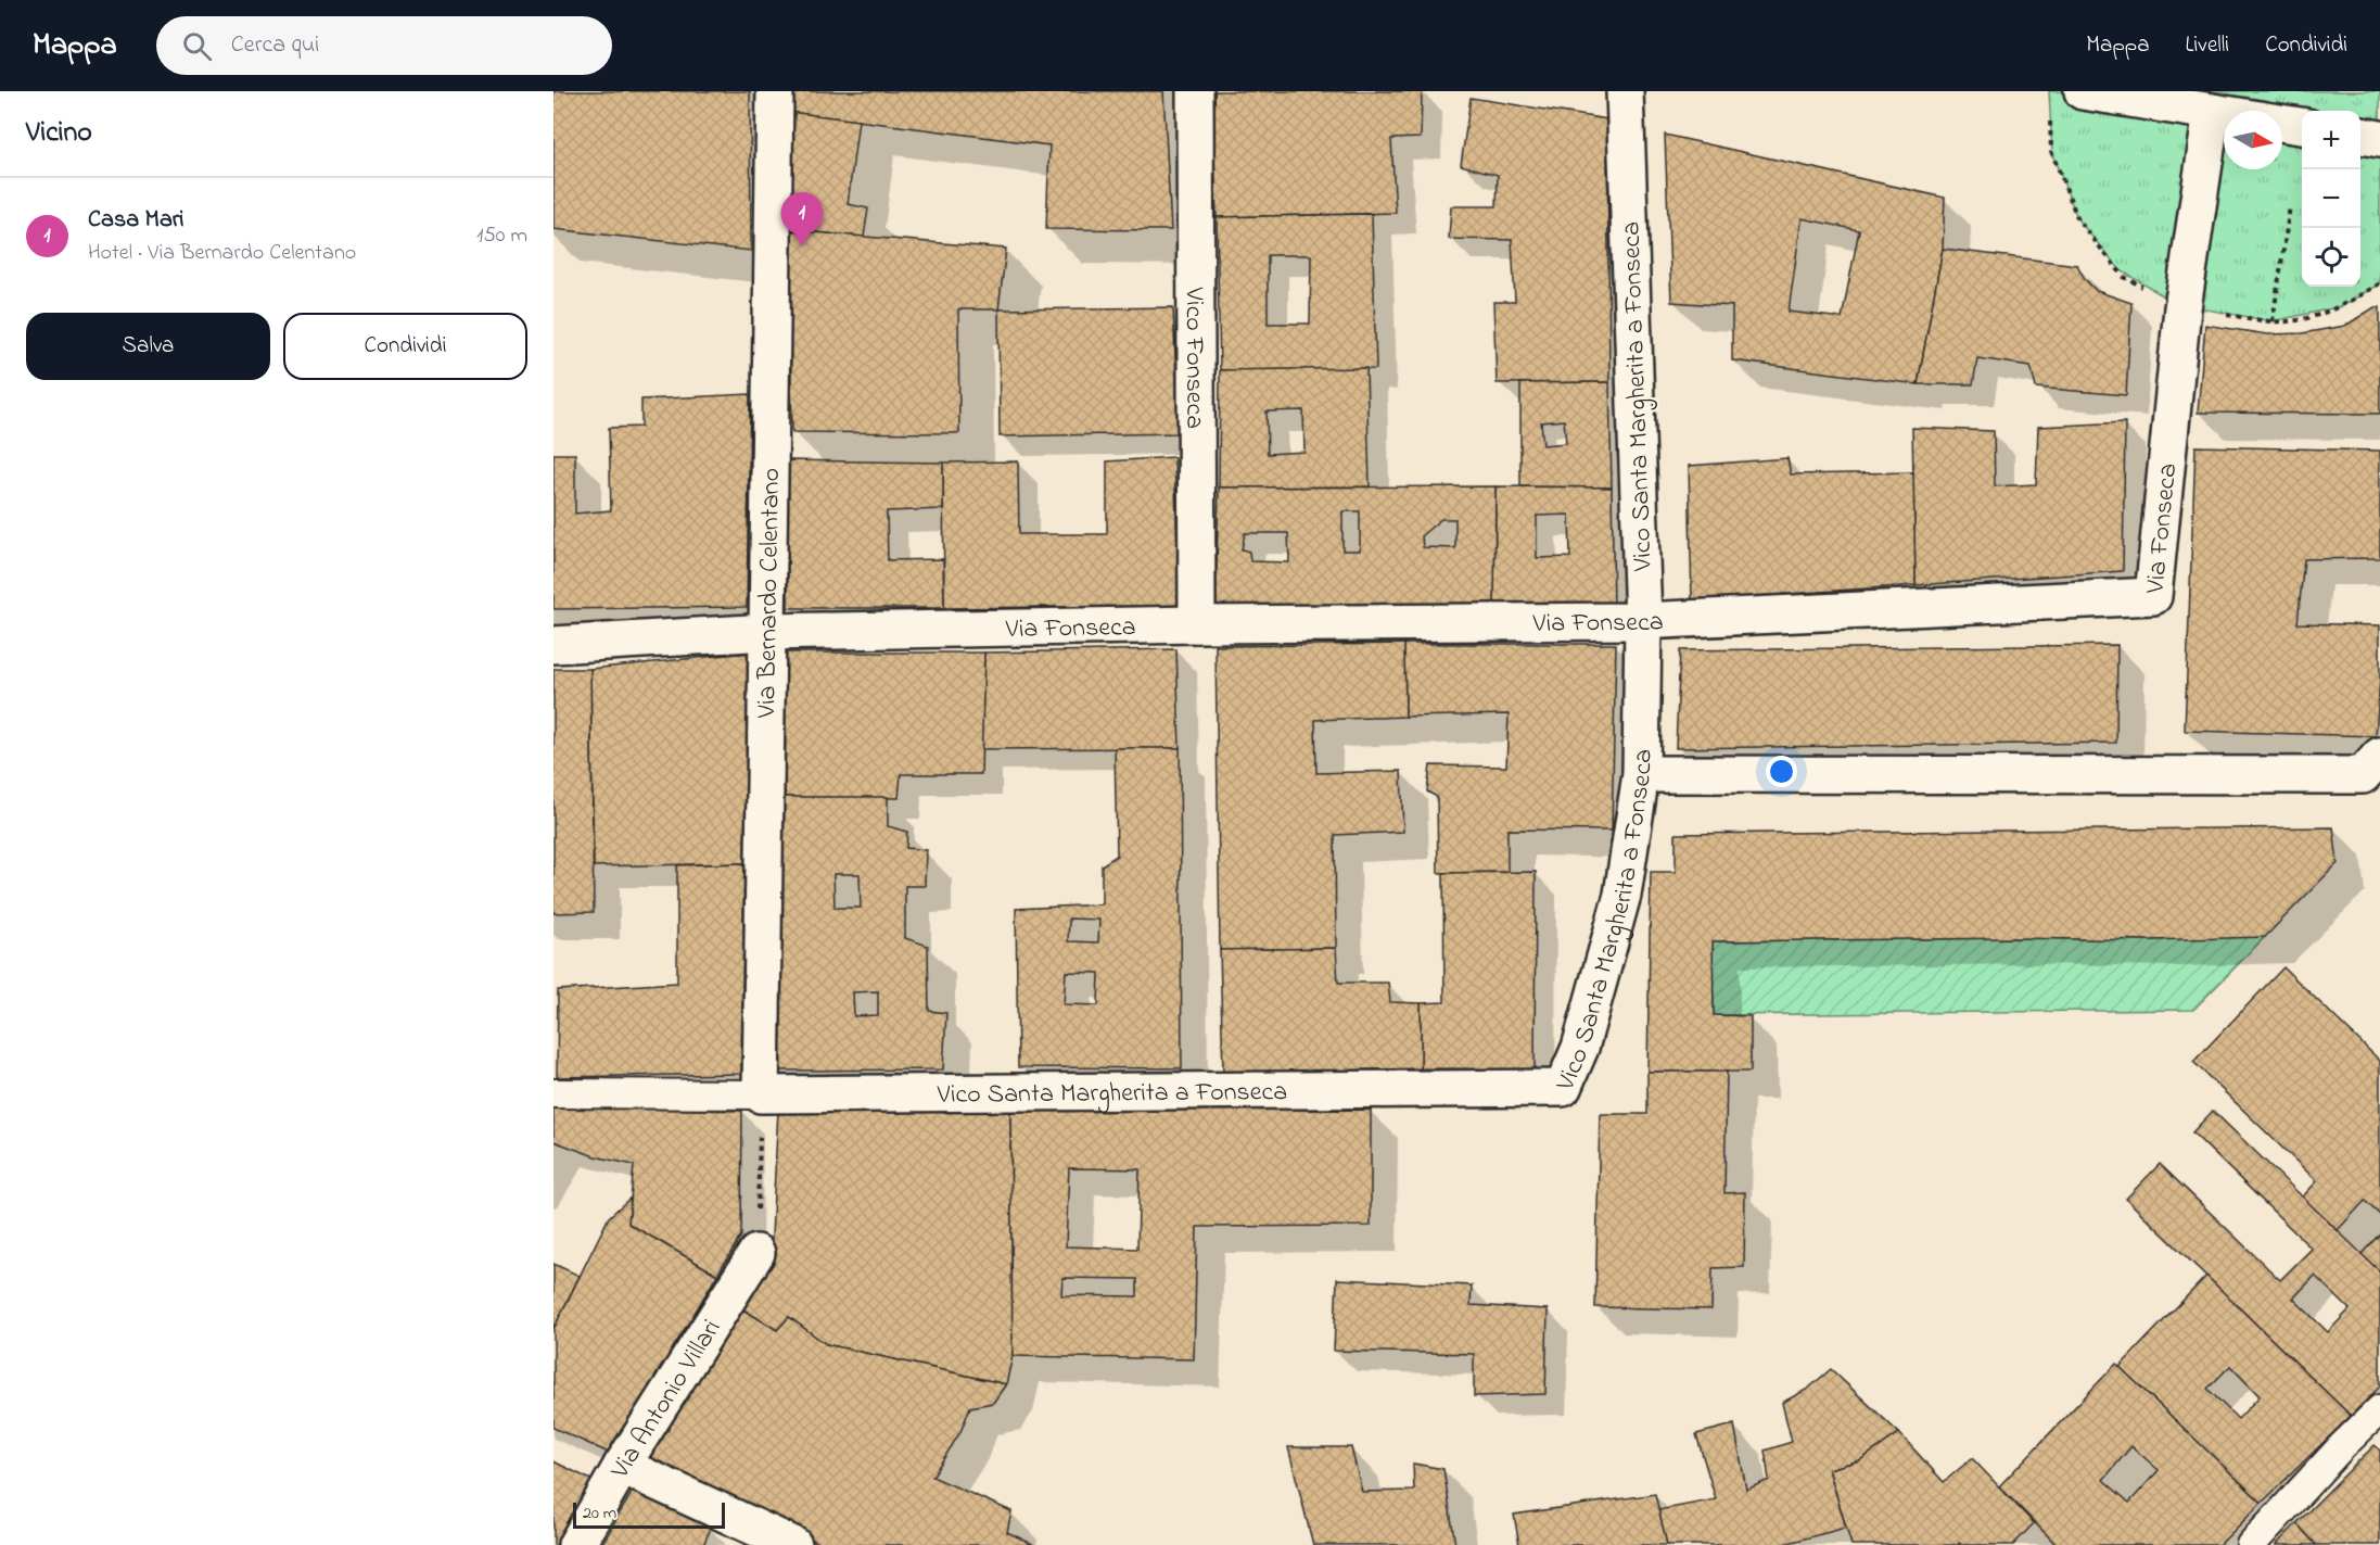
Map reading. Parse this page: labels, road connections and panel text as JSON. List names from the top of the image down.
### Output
{
  "streets": {
    "street": [
      "Vico Fonseca",
      "Vico Santa Margherita a Fonseca",
      "Via Fonseca",
      "Via Bernardo Celentano",
      "Via Antonio Villari"
    ]
  },
  "crossings": [
    ["Vico Fonseca", "Via Fonseca"],
    ["Vico Santa Margherita a Fonseca", "Via Fonseca"],
    ["Vico Santa Margherita a Fonseca", "Via Bernardo Celentano"],
    ["Via Fonseca", "Via Bernardo Celentano"]
  ],
  "scale_bar": "20 m",
  "north": "right",
  "page": {
    "header": "Mappa",
    "search": "Cerca qui",
    "nav": ["Mappa", "Livelli", "Condividi"],
    "heading": "Vicino",
    "map_buttons": ["+", "−"],
    "list": [
      {
        "mark": "1",
        "name": "Casa Mari",
        "note": "Hotel · Via Bernardo Celentano",
        "value": "150 m"
      }
    ],
    "pins": "1",
    "buttons": ["Salva", "Condividi"],
    "scale": "20 m"
  }
}
